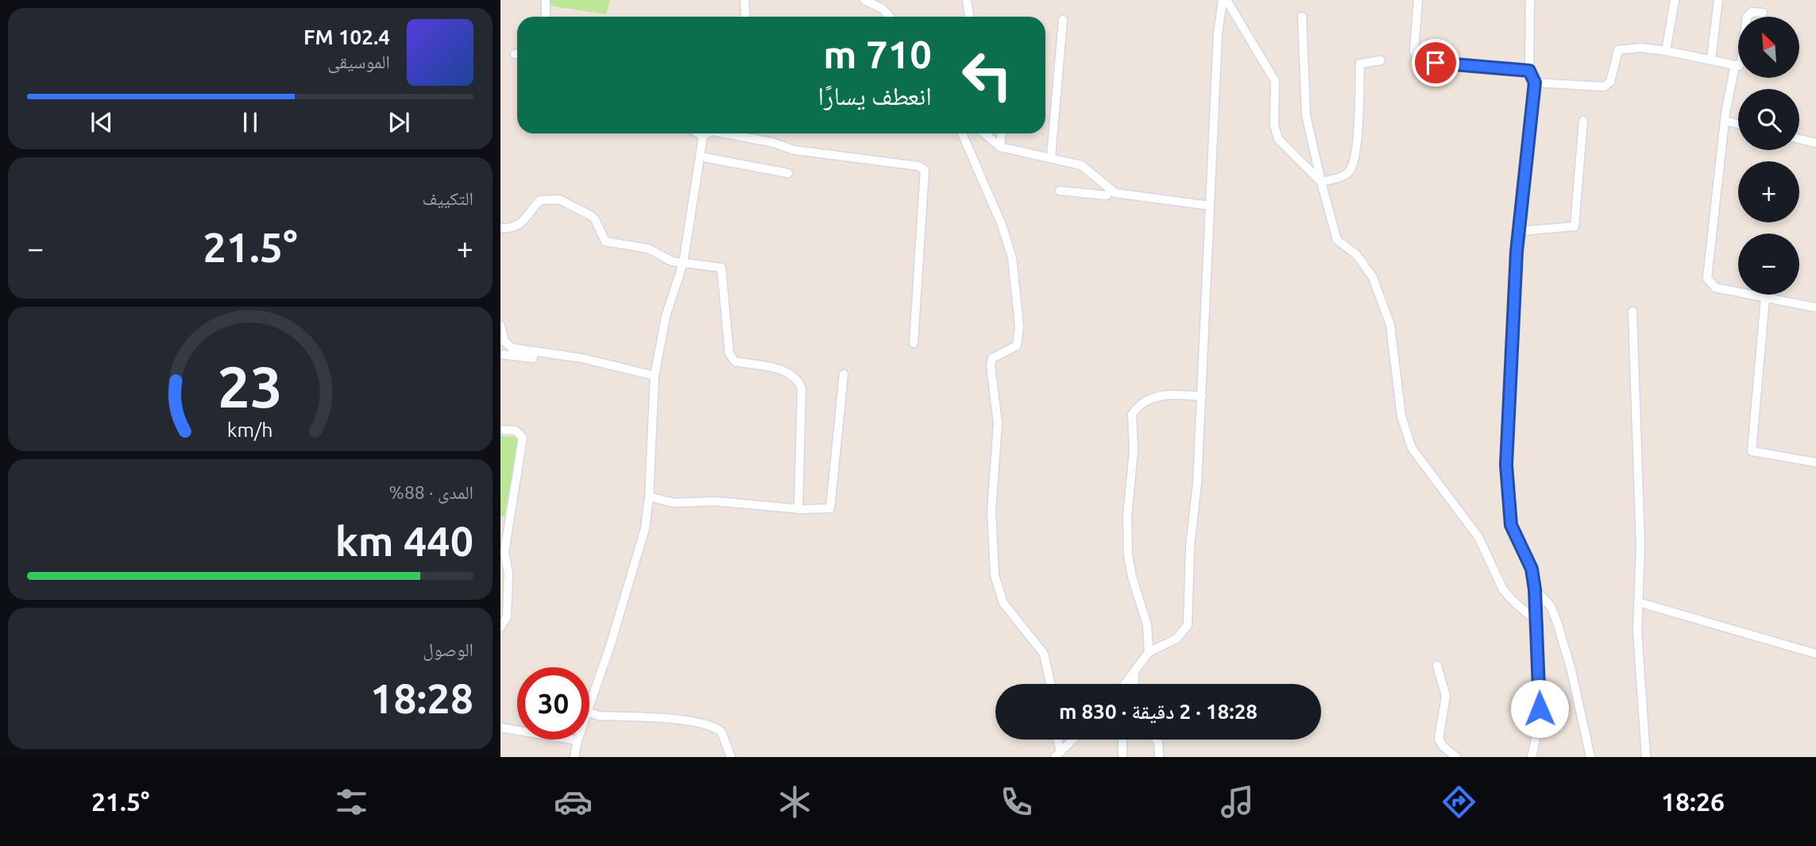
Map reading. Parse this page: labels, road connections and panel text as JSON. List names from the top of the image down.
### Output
{
  "north": "top left",
  "page": {
    "map_buttons": ["+", "−"],
    "turn": ["710 m", "انعطف يسارًا"],
    "song": ["102.4 FM", "الموسيقى"],
    "tile": [
      "التكييف",
      ["المدى · 88%", "440 km"],
      ["الوصول", "18:28"]
    ],
    "heat": ["−", "21.5°", "+"],
    "limit": "30",
    "trip": "18:28 · 2 دقيقة · 830 m",
    "tabs": ["18:26", "21.5°"],
    "gauge": ["23", "km/h"]
  }
}
